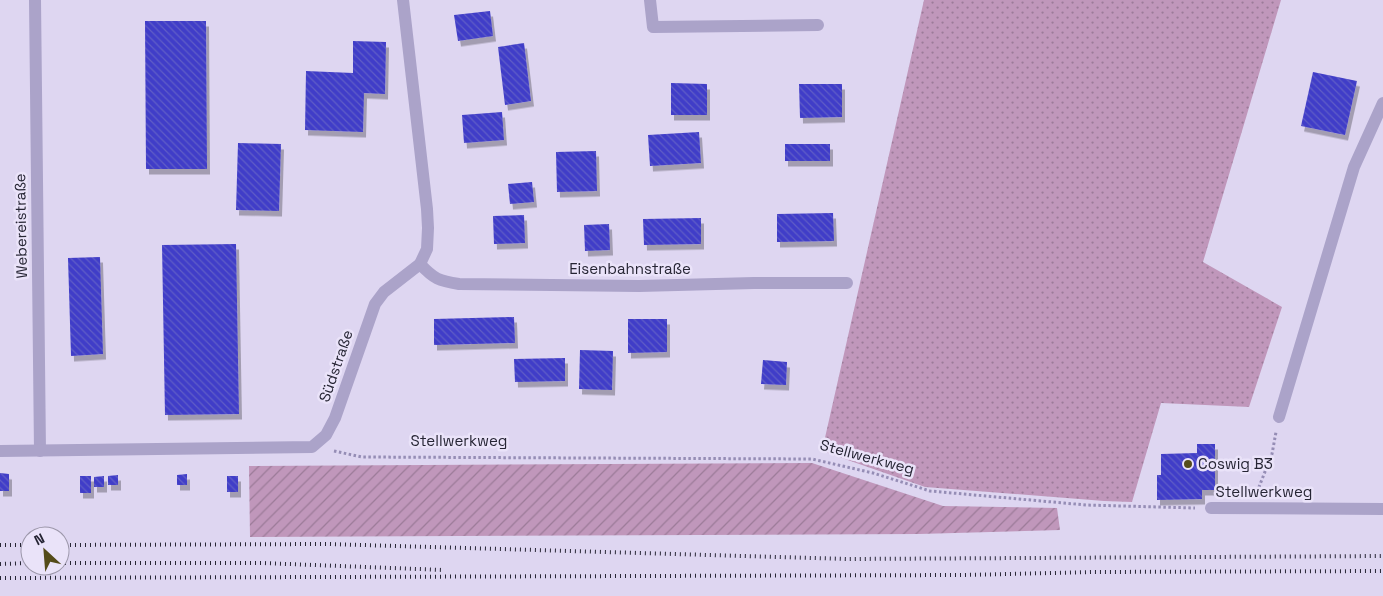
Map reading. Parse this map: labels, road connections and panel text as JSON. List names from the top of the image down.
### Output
{
  "streets": {
    "street": [
      "Webereistraße",
      "Eisenbahnstraße",
      "Südstraße",
      "Stellwerkweg"
    ]
  },
  "crossings": [
    ["Eisenbahnstraße", "Südstraße"],
    ["Südstraße", "Stellwerkweg"]
  ],
  "places": ["Coswig B3"],
  "north": "top left"
}
